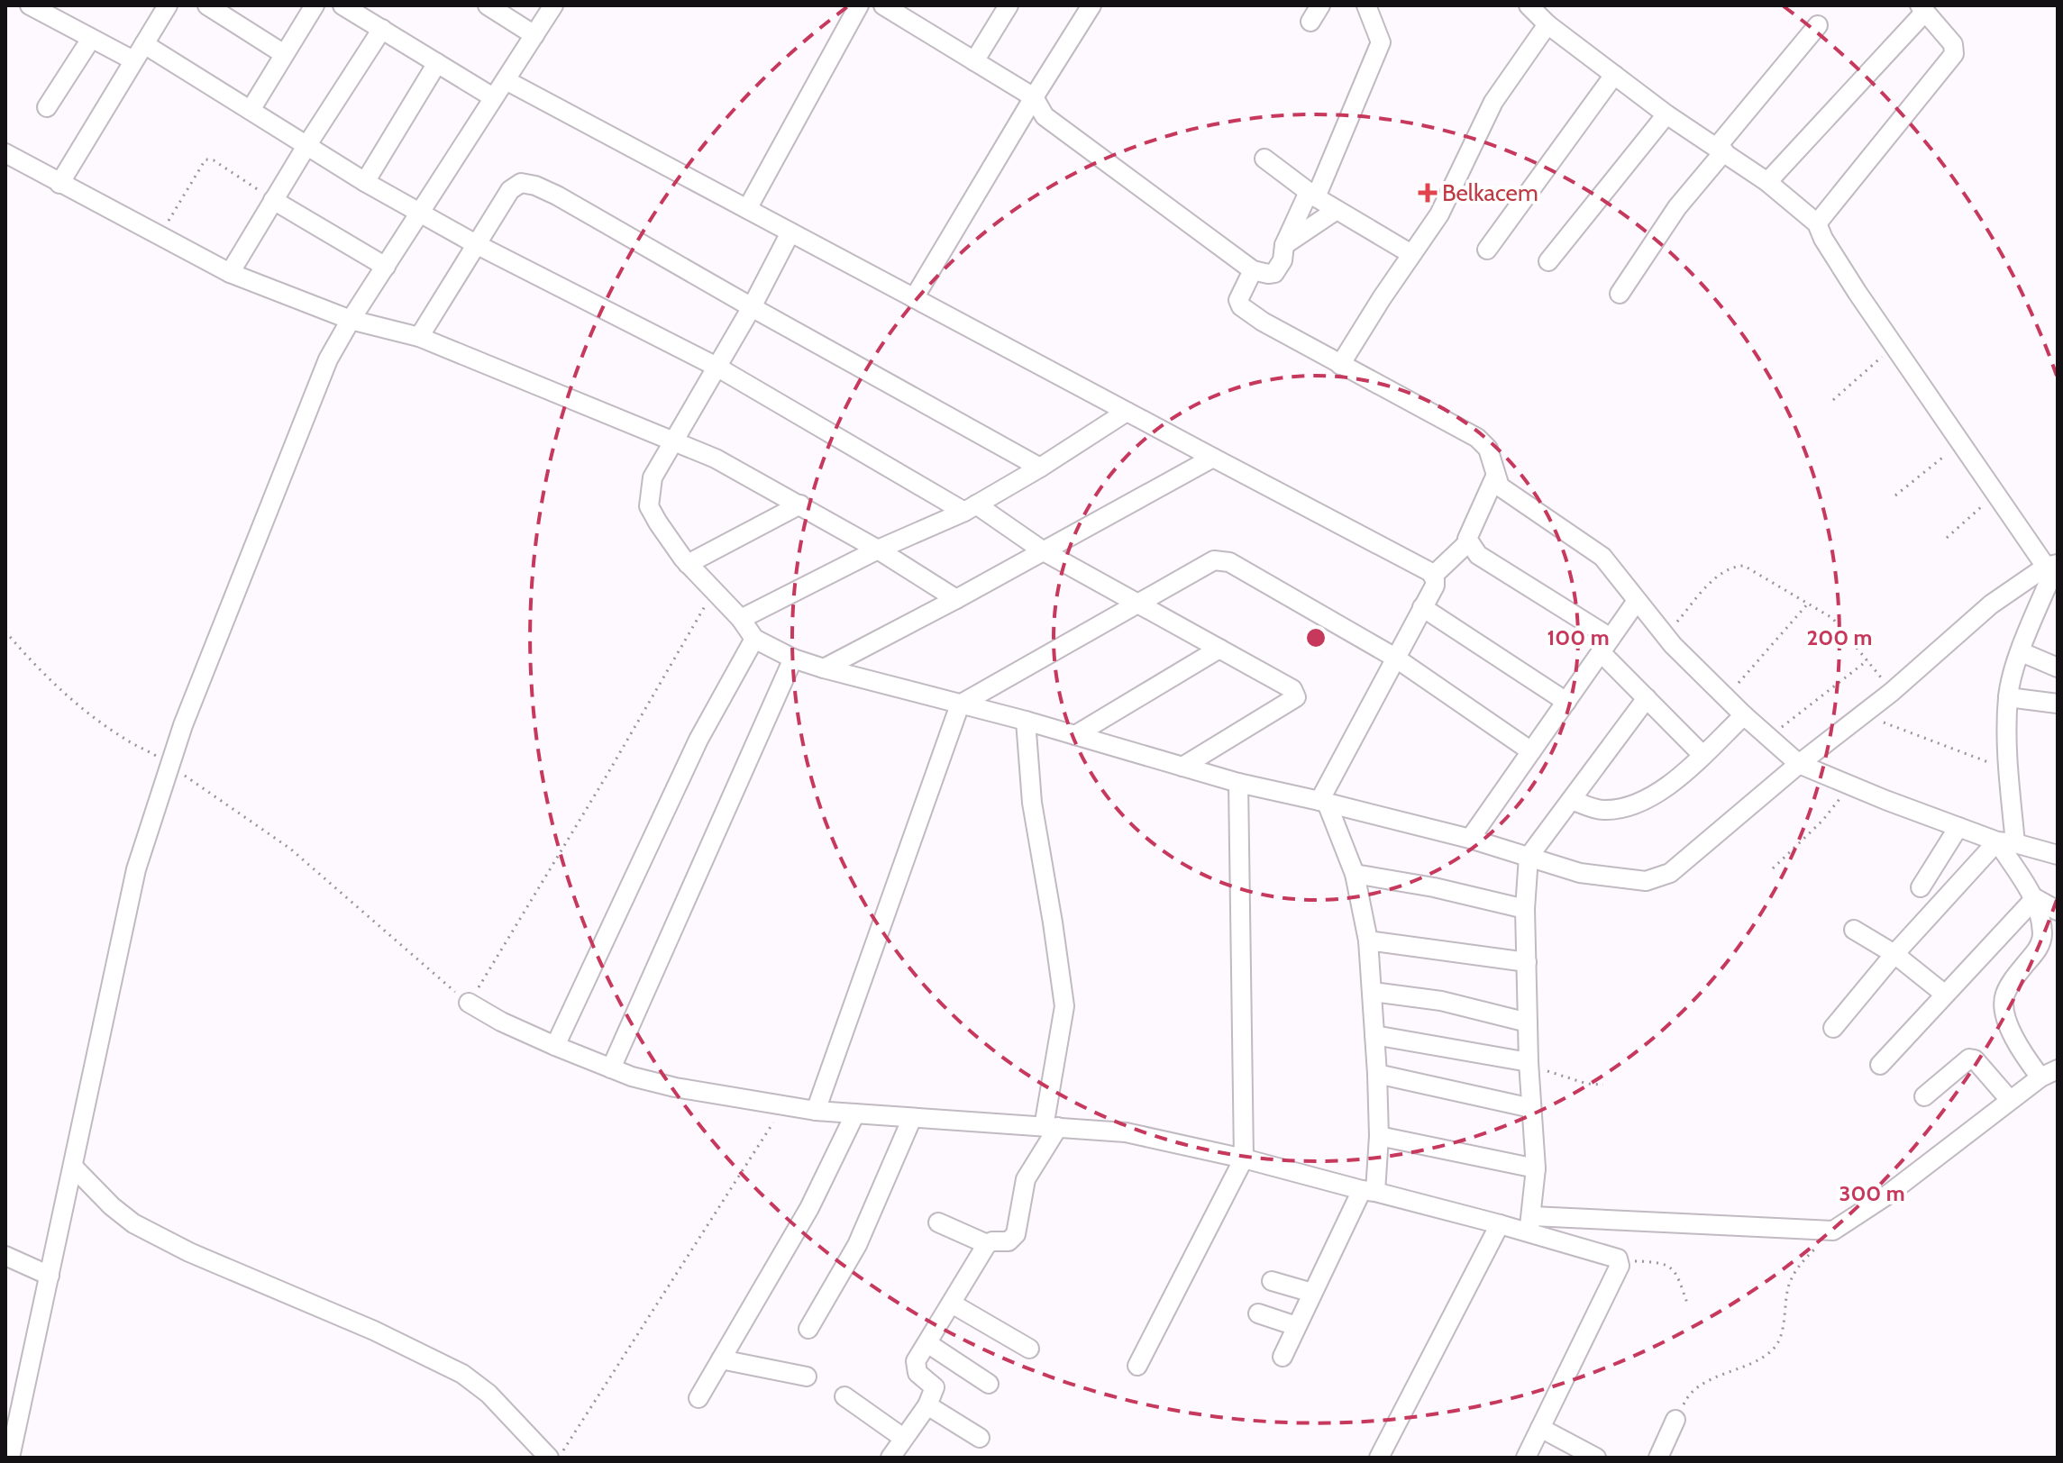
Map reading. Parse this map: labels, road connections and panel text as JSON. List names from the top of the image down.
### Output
{
  "places": {
    "health": ["Belkacem"]
  },
  "rings": ["100 m", "200 m", "300 m"]
}
